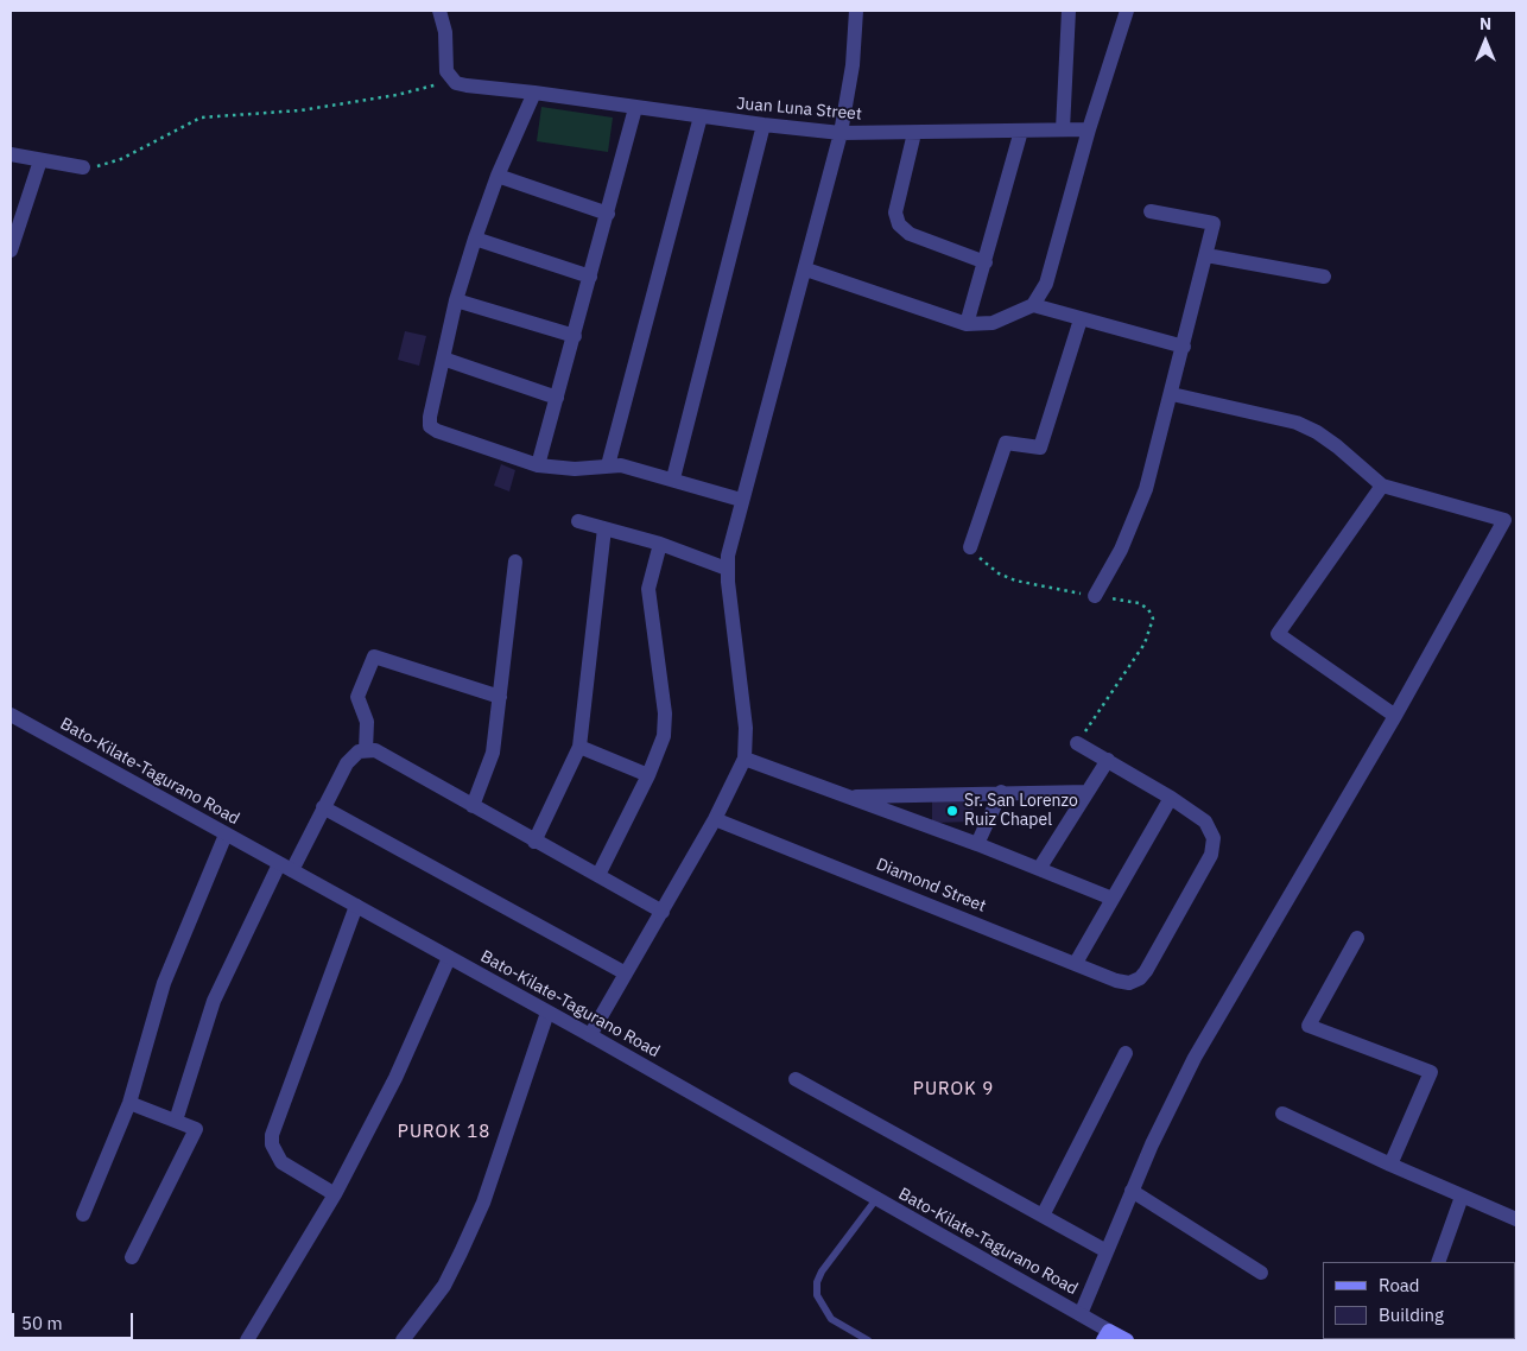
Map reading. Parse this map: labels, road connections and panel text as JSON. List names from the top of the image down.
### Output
{
  "streets": {
    "street": ["Juan Luna Street", "Bato-Kilate-Tagurano Road", "Diamond Street"]
  },
  "districts": ["PUROK 9", "PUROK 18"],
  "places": ["Sr. San Lorenzo Ruiz Chapel"],
  "legend": ["Road", "Building"],
  "scale_bar": "50 m",
  "north": "top"
}
